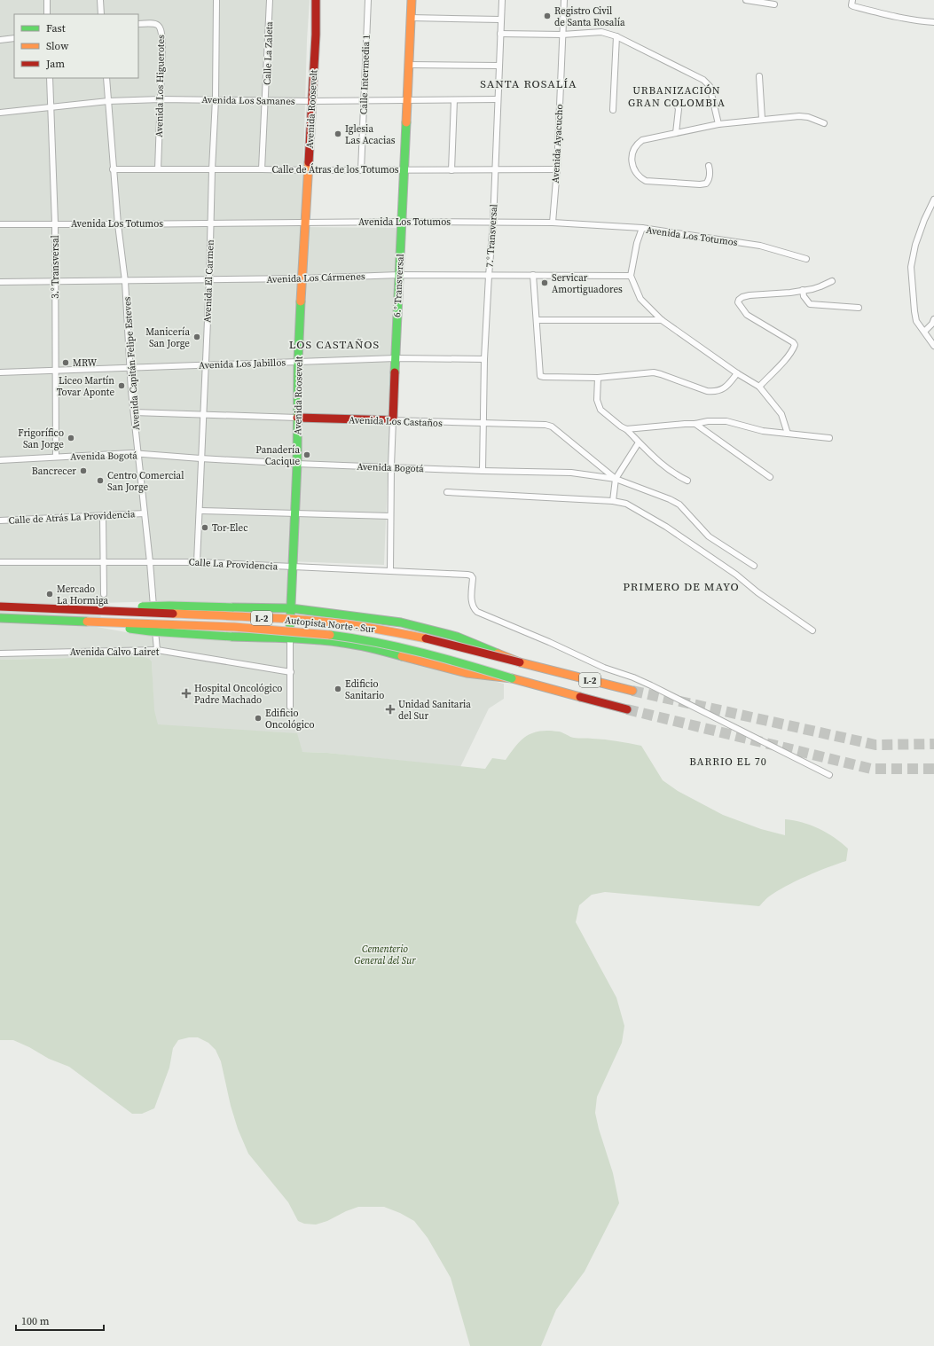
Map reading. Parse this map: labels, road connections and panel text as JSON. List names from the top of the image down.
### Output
{
  "streets": {
    "main road": [
      "Avenida Roosevelt",
      "6.° Transversal",
      "Avenida Los Castaños",
      "L-2",
      "Autopista Norte - Sur"
    ],
    "street": [
      "Calle La Zaleta",
      "Calle Intermedia 1",
      "Avenida Los Higuerotes",
      "Avenida Los Samanes",
      "Avenida Ayacucho",
      "Calle de Átras de los Totumos",
      "Avenida Los Totumos",
      "7.° Transversal",
      "3.° Transversal",
      "Avenida Los Cármenes",
      "Avenida El Carmen",
      "Avenida Capitán Felipe Esteves",
      "Avenida Los Jabillos",
      "Avenida Bogotá",
      "Calle de Atrás La Providencia",
      "Calle La Providencia",
      "Avenida Calvo Lairet"
    ]
  },
  "crossings": [
    ["Calle La Zaleta", "Avenida Los Samanes"],
    ["Calle La Zaleta", "Calle de Átras de los Totumos"],
    ["Calle Intermedia 1", "Avenida Los Samanes"],
    ["Calle Intermedia 1", "Calle de Átras de los Totumos"],
    ["Avenida Los Higuerotes", "Avenida Los Samanes"],
    ["Avenida Los Higuerotes", "Calle de Átras de los Totumos"],
    ["Avenida Los Samanes", "Avenida Roosevelt"],
    ["Avenida Los Samanes", "7.° Transversal"],
    ["Avenida Los Samanes", "3.° Transversal"],
    ["Avenida Los Samanes", "Avenida El Carmen"],
    ["Avenida Los Samanes", "6.° Transversal"],
    ["Avenida Los Samanes", "Avenida Capitán Felipe Esteves"],
    ["Avenida Roosevelt", "Calle de Átras de los Totumos"],
    ["Avenida Roosevelt", "Avenida Los Totumos"],
    ["Avenida Roosevelt", "Avenida Los Cármenes"],
    ["Avenida Roosevelt", "Avenida Los Jabillos"],
    ["Avenida Roosevelt", "Avenida Los Castaños"],
    ["Avenida Roosevelt", "Avenida Bogotá"],
    ["Avenida Roosevelt", "Calle La Providencia"],
    ["Avenida Roosevelt", "Avenida Calvo Lairet"],
    ["Avenida Ayacucho", "Calle de Átras de los Totumos"],
    ["Avenida Ayacucho", "Avenida Los Totumos"],
    ["Calle de Átras de los Totumos", "7.° Transversal"],
    ["Calle de Átras de los Totumos", "Avenida El Carmen"],
    ["Calle de Átras de los Totumos", "6.° Transversal"],
    ["Calle de Átras de los Totumos", "Avenida Capitán Felipe Esteves"],
    ["Avenida Los Totumos", "7.° Transversal"],
    ["Avenida Los Totumos", "3.° Transversal"],
    ["Avenida Los Totumos", "Avenida El Carmen"],
    ["Avenida Los Totumos", "6.° Transversal"],
    ["Avenida Los Totumos", "Avenida Capitán Felipe Esteves"],
    ["7.° Transversal", "Avenida Los Cármenes"],
    ["7.° Transversal", "Avenida Los Jabillos"],
    ["7.° Transversal", "Avenida Los Castaños"],
    ["7.° Transversal", "Avenida Bogotá"],
    ["3.° Transversal", "Avenida Los Cármenes"],
    ["3.° Transversal", "Avenida Los Jabillos"],
    ["3.° Transversal", "Avenida Bogotá"],
    ["Avenida Los Cármenes", "Avenida El Carmen"],
    ["Avenida Los Cármenes", "6.° Transversal"],
    ["Avenida Los Cármenes", "Avenida Capitán Felipe Esteves"],
    ["Avenida El Carmen", "Avenida Los Jabillos"],
    ["Avenida El Carmen", "Avenida Los Castaños"],
    ["Avenida El Carmen", "Avenida Bogotá"],
    ["Avenida El Carmen", "Calle La Providencia"],
    ["6.° Transversal", "Avenida Los Jabillos"],
    ["6.° Transversal", "Avenida Los Castaños"],
    ["6.° Transversal", "Avenida Bogotá"],
    ["6.° Transversal", "Calle La Providencia"],
    ["Avenida Capitán Felipe Esteves", "Avenida Los Jabillos"],
    ["Avenida Capitán Felipe Esteves", "Avenida Los Castaños"],
    ["Avenida Capitán Felipe Esteves", "Avenida Bogotá"],
    ["Avenida Capitán Felipe Esteves", "Calle de Atrás La Providencia"],
    ["Avenida Capitán Felipe Esteves", "Calle La Providencia"],
    ["Avenida Capitán Felipe Esteves", "Avenida Calvo Lairet"],
    ["Avenida Los Castaños", "Avenida Bogotá"]
  ],
  "districts": [
    "SANTA ROSALÍA",
    "URBANIZACIÓN GRAN COLOMBIA",
    "LOS CASTAÑOS",
    "PRIMERO DE MAYO",
    "BARRIO EL 70"
  ],
  "parks": ["Cementerio General del Sur"],
  "places": {
    "other": [
      "Registro Civil de Santa Rosalía",
      "Iglesia Las Acacias",
      "Servicar Amortiguadores",
      "Manicería San Jorge",
      "MRW",
      "Liceo Martín Tovar Aponte",
      "Frigorífico San Jorge",
      "Panadería Cacique",
      "Bancrecer",
      "Centro Comercial San Jorge",
      "Tor-Elec",
      "Mercado La Hormiga",
      "Edificio Sanitario",
      "Edificio Oncológico"
    ],
    "health": ["Hospital Oncológico Padre Machado", "Unidad Sanitaria del Sur"]
  },
  "legend": ["Fast", "Slow", "Jam"],
  "scale_bar": "100 m"
}
